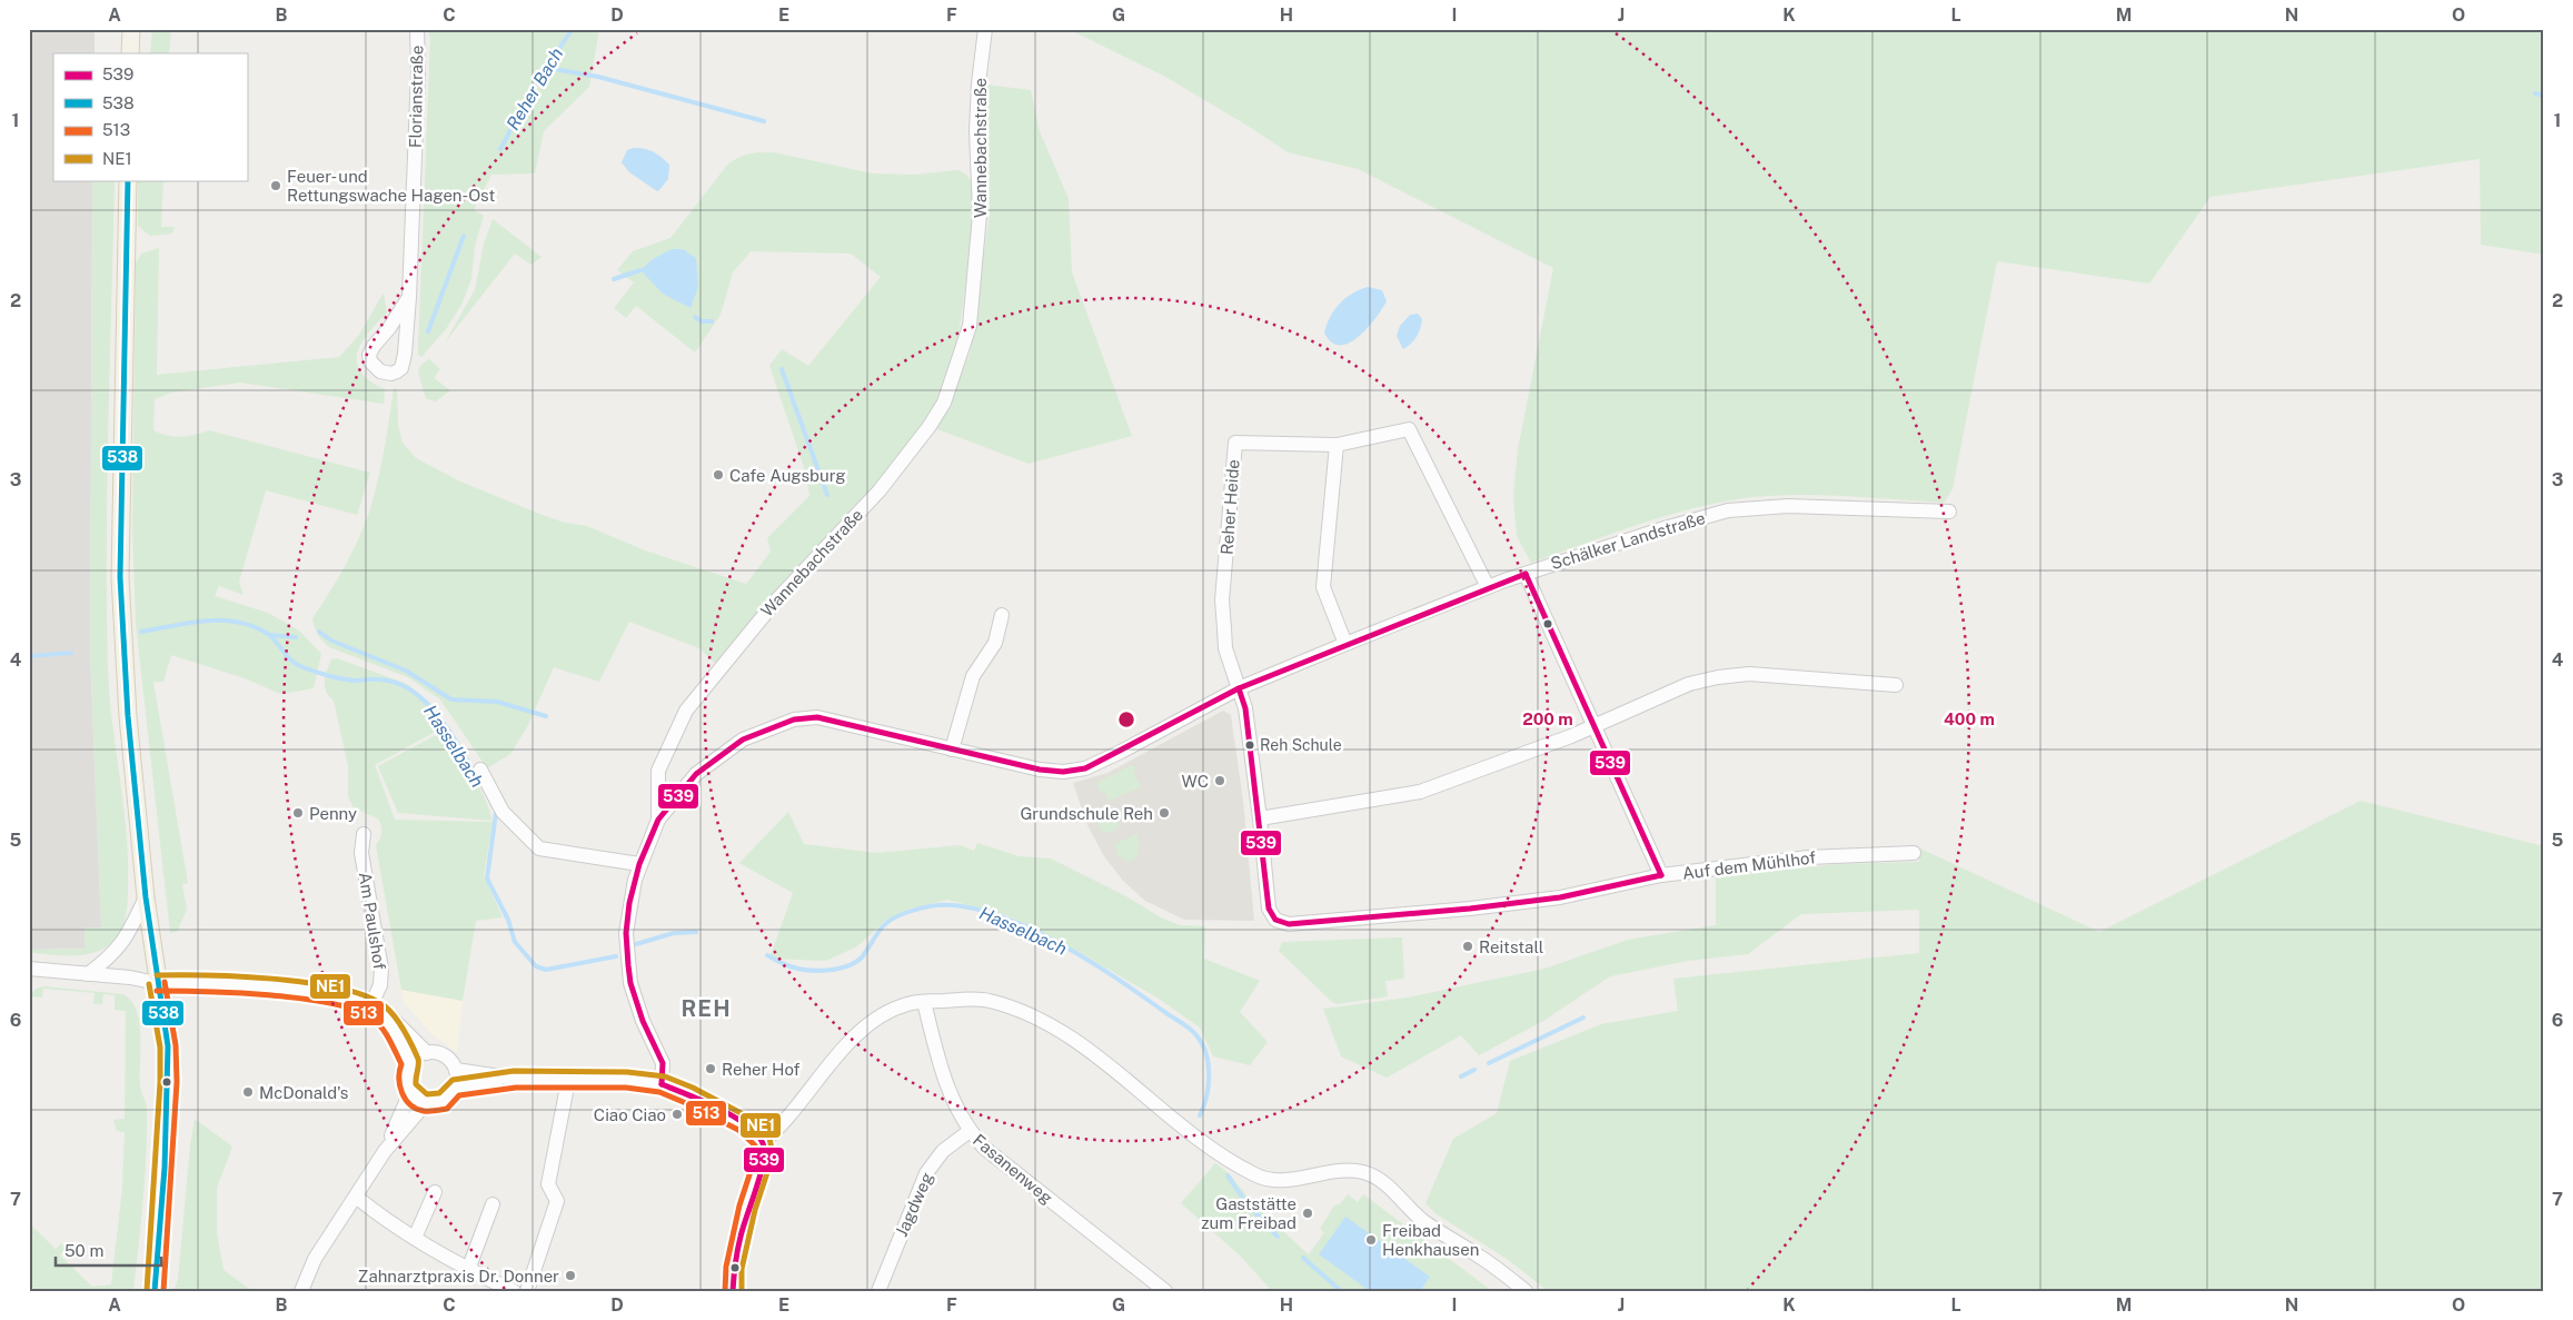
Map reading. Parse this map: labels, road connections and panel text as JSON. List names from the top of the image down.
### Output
{
  "streets": {
    "street": [
      "Florianstraße",
      "Wannebachstraße",
      "Reher Heide",
      "Schälker Landstraße",
      "Auf dem Mühlhof",
      "Am Paulshof",
      "Fasanenweg",
      "Jagdweg"
    ]
  },
  "crossings": [
    ["Wannebachstraße", "Schälker Landstraße"],
    ["Reher Heide", "Schälker Landstraße"],
    ["Fasanenweg", "Jagdweg"]
  ],
  "districts": ["REH"],
  "water": ["Reher Bach", "Hasselbach"],
  "places": [
    "Feuer- und Rettungswache Hagen-Ost",
    "Cafe Augsburg",
    "Reh Schule",
    "WC",
    "Penny",
    "Grundschule Reh",
    "Reitstall",
    "Reher Hof",
    "McDonald's",
    "Ciao Ciao",
    "Gaststätte zum Freibad",
    "Freibad Henkhausen",
    "Zahnarztpraxis Dr. Donner"
  ],
  "lines": [
    "transit line 538",
    "transit line 539",
    "transit line NE1",
    "transit line 513"
  ],
  "legend": [
    "539",
    "538",
    "513",
    "NE1"
  ],
  "scale_bar": "50 m",
  "grid": {
    "columns": [
      "A",
      "B",
      "C",
      "D",
      "E",
      "F",
      "G",
      "H",
      "I",
      "J",
      "K",
      "L",
      "M",
      "N",
      "O"
    ],
    "rows": [
      "1",
      "2",
      "3",
      "4",
      "5",
      "6",
      "7"
    ]
  },
  "rings": ["200 m", "400 m"]
}
